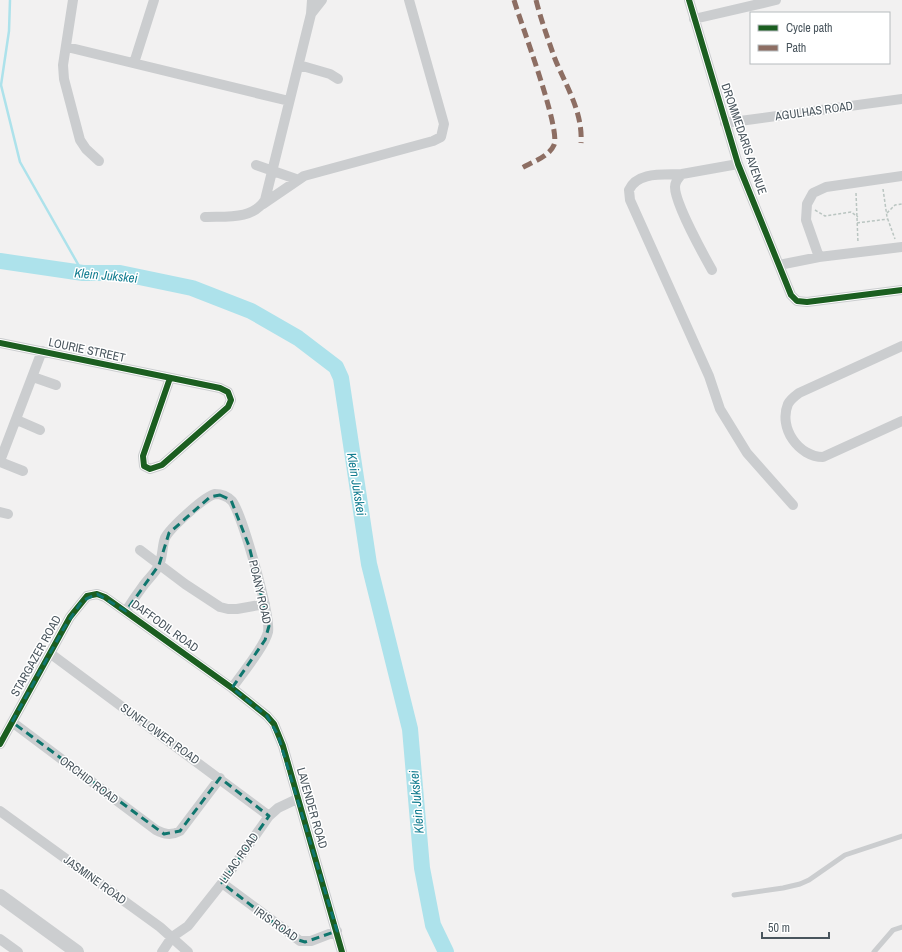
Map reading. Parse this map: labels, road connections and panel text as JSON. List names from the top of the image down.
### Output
{
  "streets": {
    "street": [
      "AGULHAS ROAD",
      "DROMMEDARIS AVENUE",
      "LOURIE STREET",
      "POANY ROAD",
      "DAFFODIL ROAD",
      "STARGAZER ROAD",
      "SUNFLOWER ROAD",
      "ORCHID ROAD",
      "LAVENDER ROAD",
      "LILAC ROAD",
      "JASMINE ROAD",
      "IRIS ROAD"
    ]
  },
  "crossings": [
    ["AGULHAS ROAD", "DROMMEDARIS AVENUE"],
    ["POANY ROAD", "DAFFODIL ROAD"],
    ["POANY ROAD", "LAVENDER ROAD"],
    ["DAFFODIL ROAD", "STARGAZER ROAD"],
    ["DAFFODIL ROAD", "LAVENDER ROAD"],
    ["STARGAZER ROAD", "SUNFLOWER ROAD"],
    ["STARGAZER ROAD", "ORCHID ROAD"],
    ["SUNFLOWER ROAD", "ORCHID ROAD"],
    ["SUNFLOWER ROAD", "LILAC ROAD"],
    ["LAVENDER ROAD", "LILAC ROAD"],
    ["LAVENDER ROAD", "IRIS ROAD"],
    ["LILAC ROAD", "IRIS ROAD"]
  ],
  "water": ["Klein Jukskei"],
  "legend": ["Cycle path", "Path"],
  "scale_bar": "50 m"
}
